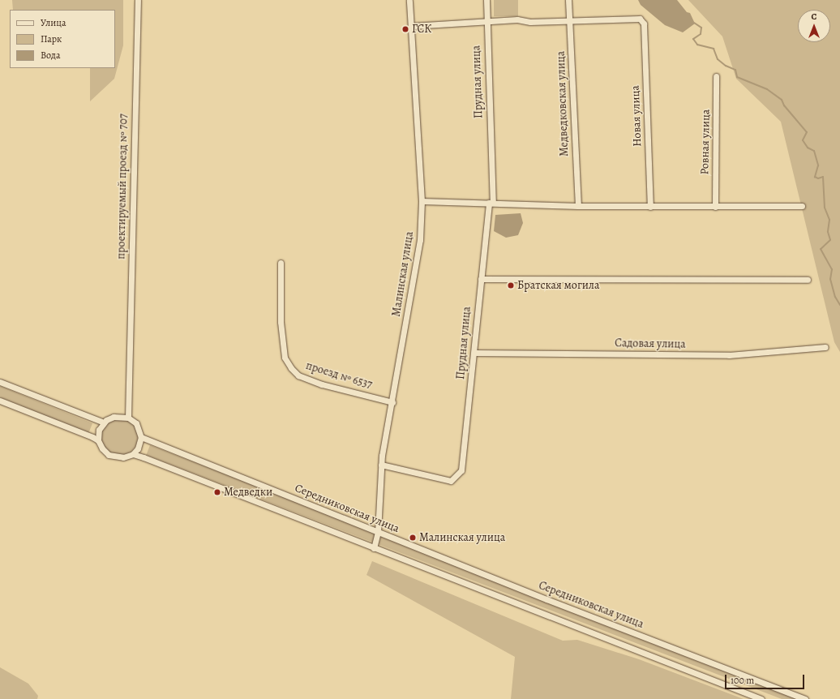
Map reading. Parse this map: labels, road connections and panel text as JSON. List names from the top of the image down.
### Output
{
  "streets": {
    "street": [
      "Прудная улица",
      "Медведковская улица",
      "Новая улица",
      "Ровная улица",
      "проектируемый проезд № 707",
      "Малинская улица",
      "Садовая улица",
      "проезд № 6537",
      "Середниковская улица"
    ]
  },
  "crossings": [
    ["Прудная улица", "Малинская улица"],
    ["Прудная улица", "Садовая улица"],
    ["Медведковская улица", "Новая улица"],
    ["проектируемый проезд № 707", "Середниковская улица"],
    ["Малинская улица", "проезд № 6537"],
    ["Малинская улица", "Середниковская улица"]
  ],
  "places": [
    "ГСК",
    "Братская могила",
    "Медведки",
    "Малинская улица"
  ],
  "legend": ["Улица", "Парк", "Вода"],
  "scale_bar": "100 m",
  "north": "top"
}
